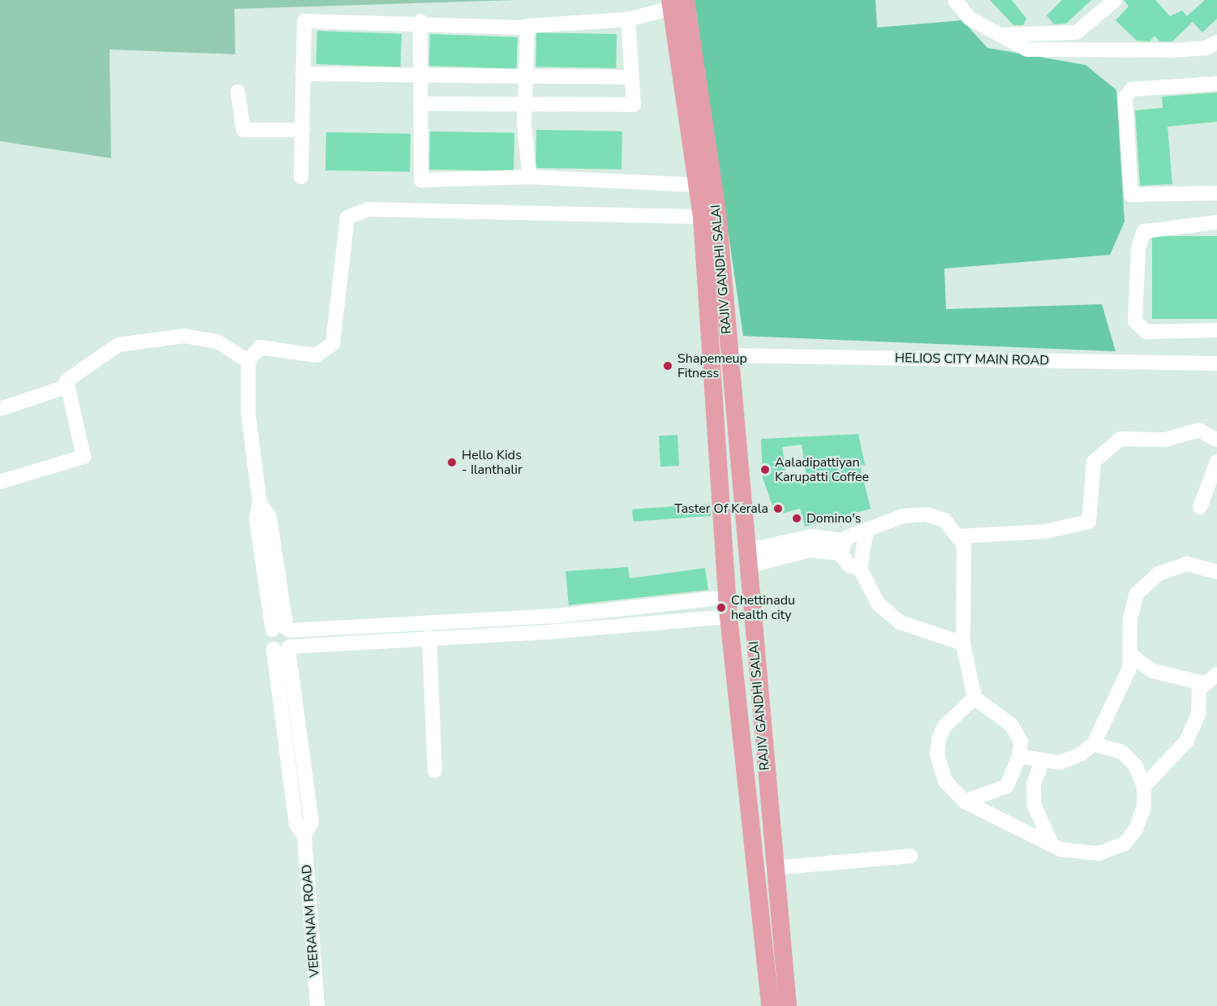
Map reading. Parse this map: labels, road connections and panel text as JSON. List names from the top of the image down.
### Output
{
  "streets": {
    "main road": ["RAJIV GANDHI SALAI"],
    "street": ["HELIOS CITY MAIN ROAD", "VEERANAM ROAD"]
  },
  "crossings": [
    ["RAJIV GANDHI SALAI", "HELIOS CITY MAIN ROAD"]
  ],
  "places": [
    "Shapemeup Fitness",
    "Hello Kids - Ilanthalir",
    "Aaladipattiyan Karupatti Coffee",
    "Taster Of Kerala",
    "Domino's",
    "Chettinadu health city"
  ]
}
